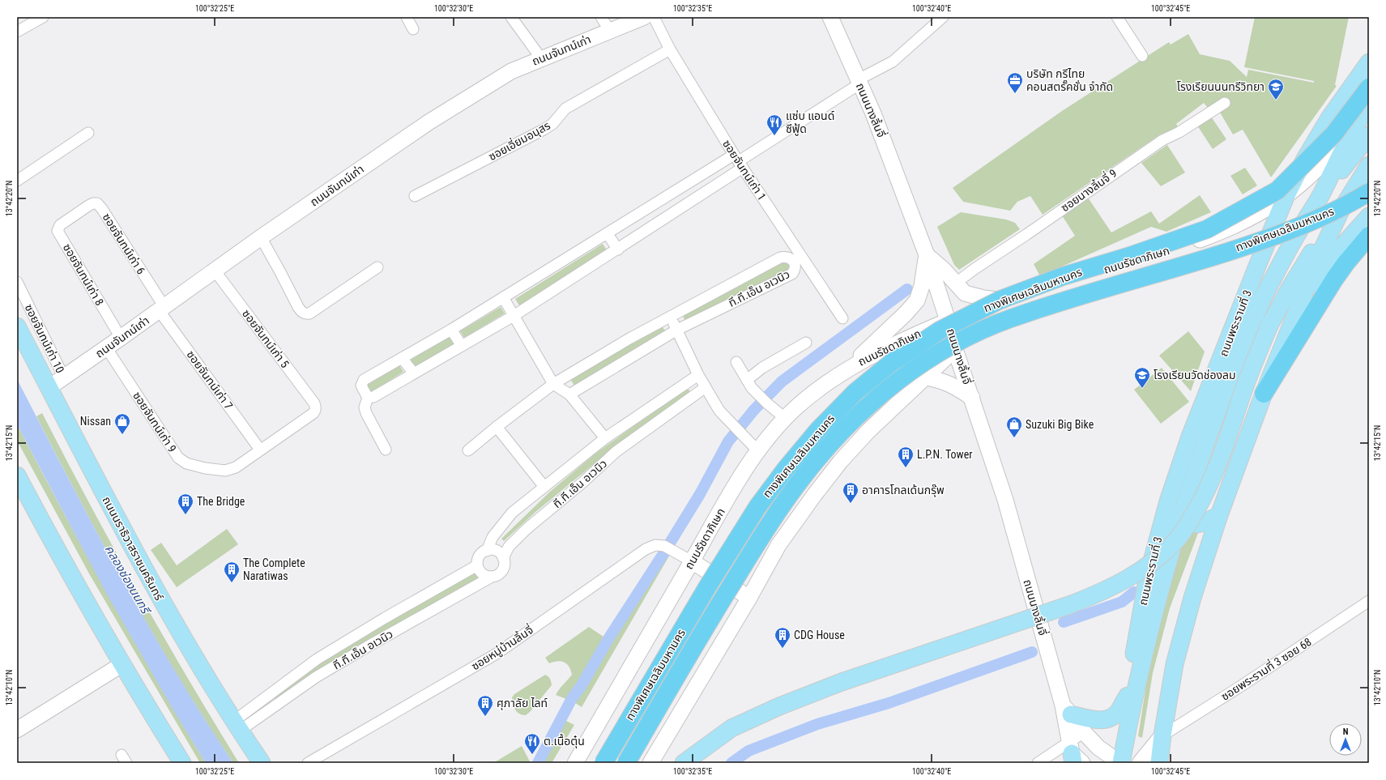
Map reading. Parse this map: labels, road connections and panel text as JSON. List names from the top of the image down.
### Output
{
  "streets": {
    "highway": ["ทางพิเศษเฉลิมมหานคร"],
    "main road": [
      "ถนนจันทน์เก่า",
      "ถนนนางลิ้นจี่",
      "ถนนรัชดาภิเษก",
      "ถนนพระรามที่ 3",
      "ถนนนราธิวาสราชนครินทร์"
    ],
    "street": [
      "ซอยเอี่ยมอนุสร",
      "ซอยจันทน์เก่า 1",
      "ซอยนางลิ้นจี่ 9",
      "ซอยจันทน์เก่า 6",
      "ซอยจันทน์เก่า 8",
      "ที.ที.เอ็น อเวนิว",
      "ซอยจันทน์เก่า 10",
      "ซอยจันทน์เก่า 5",
      "ซอยจันทน์เก่า 7",
      "ซอยจันทน์เก่า 9",
      "ซอยหมู่บ้านลิ้นจี่",
      "ซอยพระรามที่ 3 ซอย 68"
    ]
  },
  "crossings": [
    ["ถนนจันทน์เก่า", "ซอยจันทน์เก่า 6"],
    ["ถนนจันทน์เก่า", "ซอยจันทน์เก่า 8"],
    ["ถนนจันทน์เก่า", "ซอยจันทน์เก่า 10"],
    ["ถนนจันทน์เก่า", "ซอยจันทน์เก่า 5"],
    ["ถนนจันทน์เก่า", "ซอยจันทน์เก่า 7"],
    ["ถนนจันทน์เก่า", "ซอยจันทน์เก่า 9"],
    ["ถนนจันทน์เก่า", "ถนนนราธิวาสราชนครินทร์"],
    ["ถนนนางลิ้นจี่", "ถนนรัชดาภิเษก"],
    ["ถนนนางลิ้นจี่", "ถนนพระรามที่ 3"],
    ["ซอยเอี่ยมอนุสร", "ซอยจันทน์เก่า 1"],
    ["ซอยจันทน์เก่า 6", "ซอยจันทน์เก่า 8"],
    ["ซอยจันทน์เก่า 6", "ซอยจันทน์เก่า 7"],
    ["ถนนรัชดาภิเษก", "ถนนพระรามที่ 3"],
    ["ถนนรัชดาภิเษก", "ซอยหมู่บ้านลิ้นจี่"],
    ["ที.ที.เอ็น อเวนิว", "ถนนนราธิวาสราชนครินทร์"],
    ["ซอยจันทน์เก่า 5", "ซอยจันทน์เก่า 9"],
    ["ซอยจันทน์เก่า 7", "ซอยจันทน์เก่า 9"]
  ],
  "water": ["คลองช่องนนทรี"],
  "places": {
    "office": ["บริษัท กรีไทย คอนสตรั๊คชั่น จำกัด"],
    "school or university": ["โรงเรียนนนทรีวิทยา", "โรงเรียนวัดช่องลม"],
    "restaurant": ["แซ่บ แอนด์ ซีฟู้ด", "ต.เนื้อตุ๋น"],
    "shop": ["Nissan", "Suzuki Big Bike"],
    "building": [
      "L.P.N. Tower",
      "อาคารโกลเด้นกรุ๊พ",
      "The Bridge",
      "The Complete Naratiwas",
      "CDG House",
      "ศุภาลัย ไลท์"
    ]
  },
  "north": "top",
  "coordinates": [
    "100°32'25\"E",
    "100°32'30\"E",
    "100°32'35\"E",
    "100°32'40\"E",
    "100°32'45\"E",
    "13°42'20\"N",
    "13°42'15\"N",
    "13°42'10\"N"
  ]
}
